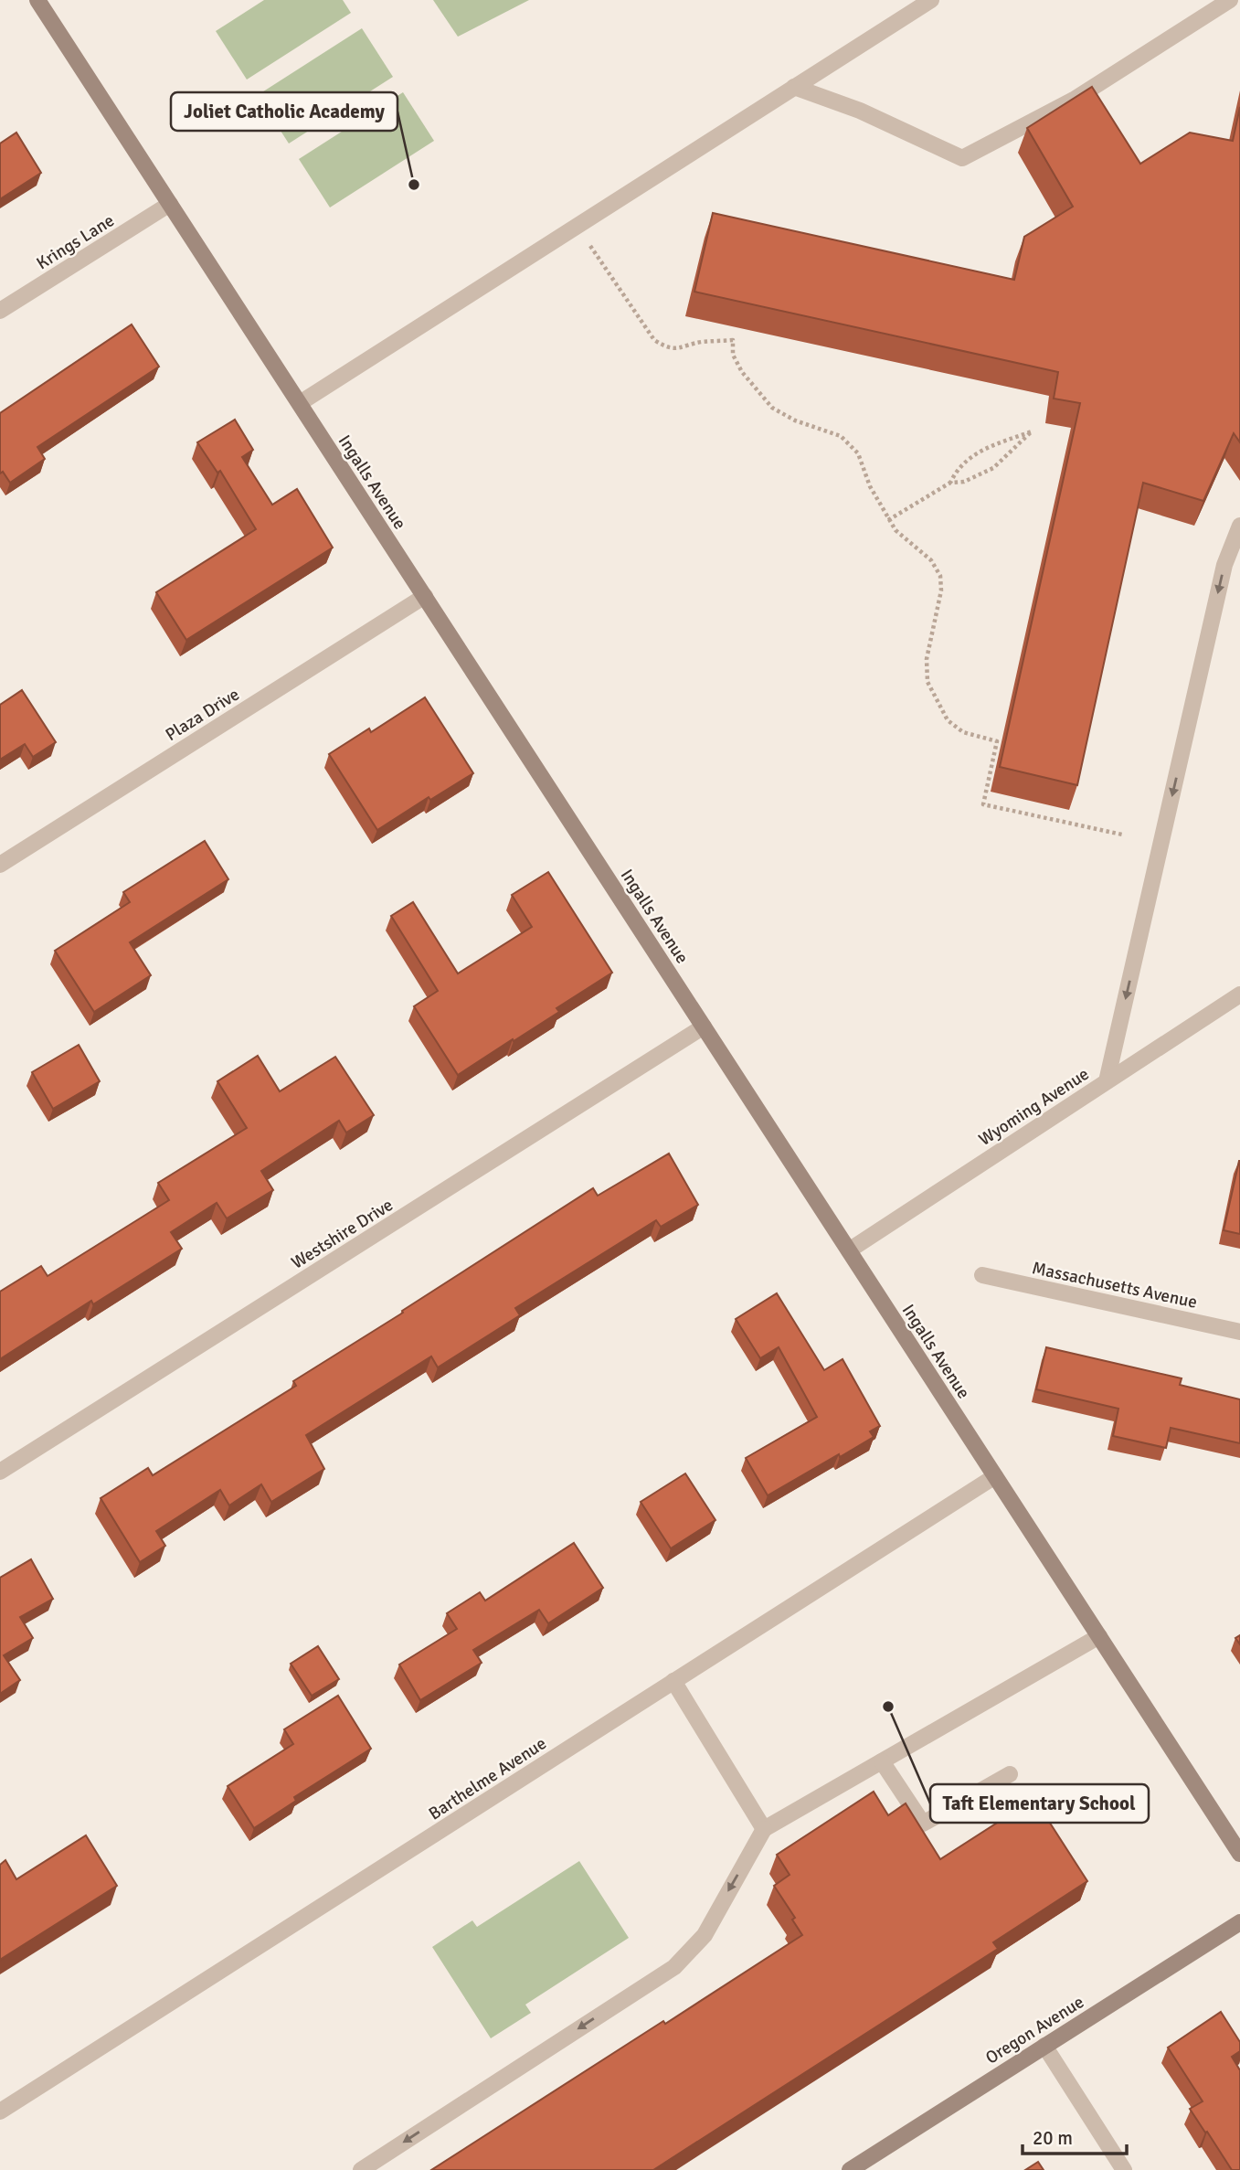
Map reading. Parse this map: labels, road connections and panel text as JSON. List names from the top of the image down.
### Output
{
  "streets": {
    "street": [
      "Krings Lane",
      "Ingalls Avenue",
      "Plaza Drive",
      "Wyoming Avenue",
      "Westshire Drive",
      "Massachusetts Avenue",
      "Barthelme Avenue",
      "Oregon Avenue"
    ]
  },
  "crossings": [
    ["Krings Lane", "Ingalls Avenue"],
    ["Ingalls Avenue", "Plaza Drive"],
    ["Ingalls Avenue", "Wyoming Avenue"],
    ["Ingalls Avenue", "Westshire Drive"],
    ["Ingalls Avenue", "Barthelme Avenue"]
  ],
  "places": ["Joliet Catholic Academy", "Taft Elementary School"],
  "scale_bar": "20 m"
}
